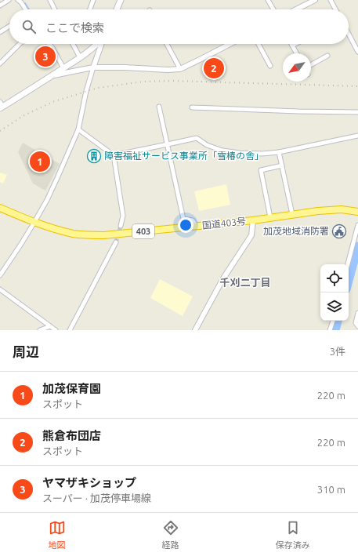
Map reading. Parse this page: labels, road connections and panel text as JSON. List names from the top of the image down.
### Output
{
  "streets": {
    "highway": ["国道403号", "403"]
  },
  "districts": ["千刈二丁目"],
  "places": {
    "building": ["障害福祉サービス事業所「雪椿の舎」"],
    "public building": ["加茂地域消防署"]
  },
  "north": "bottom left",
  "page": {
    "search": "ここで検索",
    "pins": ["3", "2", "1"],
    "heading": ["周辺", "3件"],
    "list": [
      {
        "mark": "1",
        "name": "加茂保育園",
        "note": "スポット",
        "value": "220 m"
      },
      {
        "mark": "2",
        "name": "熊倉布団店",
        "note": "スポット",
        "value": "220 m"
      },
      {
        "mark": "3",
        "name": "ヤマザキショップ",
        "note": "スーパー · 加茂停車場線",
        "value": "310 m"
      }
    ],
    "nav": ["地図", "経路", "保存済み"]
  }
}
